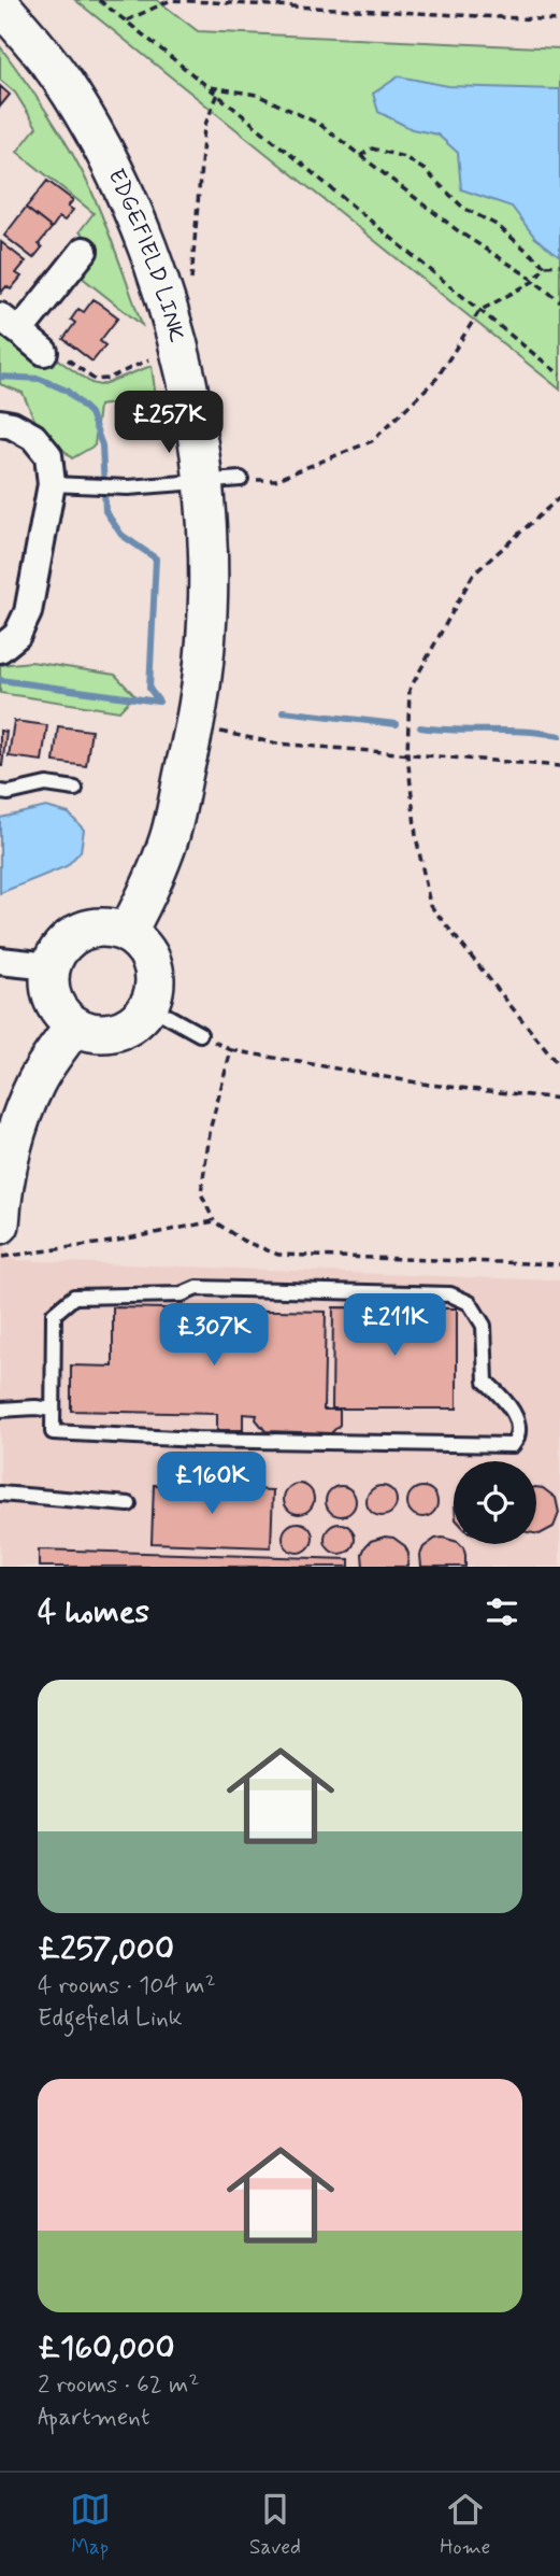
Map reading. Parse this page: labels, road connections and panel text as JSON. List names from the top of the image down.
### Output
{
  "streets": {
    "street": ["EDGEFIELD LINK"]
  },
  "page": {
    "price": [
      "£257K",
      "£211K",
      "£307K",
      "£160K"
    ],
    "heading": "4 homes",
    "list": [
      {
        "name": "£257,000",
        "note": "4 rooms · 104 m² · Edgefield Link"
      },
      {
        "name": "£160,000",
        "note": "2 rooms · 62 m² · Apartment"
      }
    ],
    "tabs": ["Map", "Saved", "Home"]
  }
}
